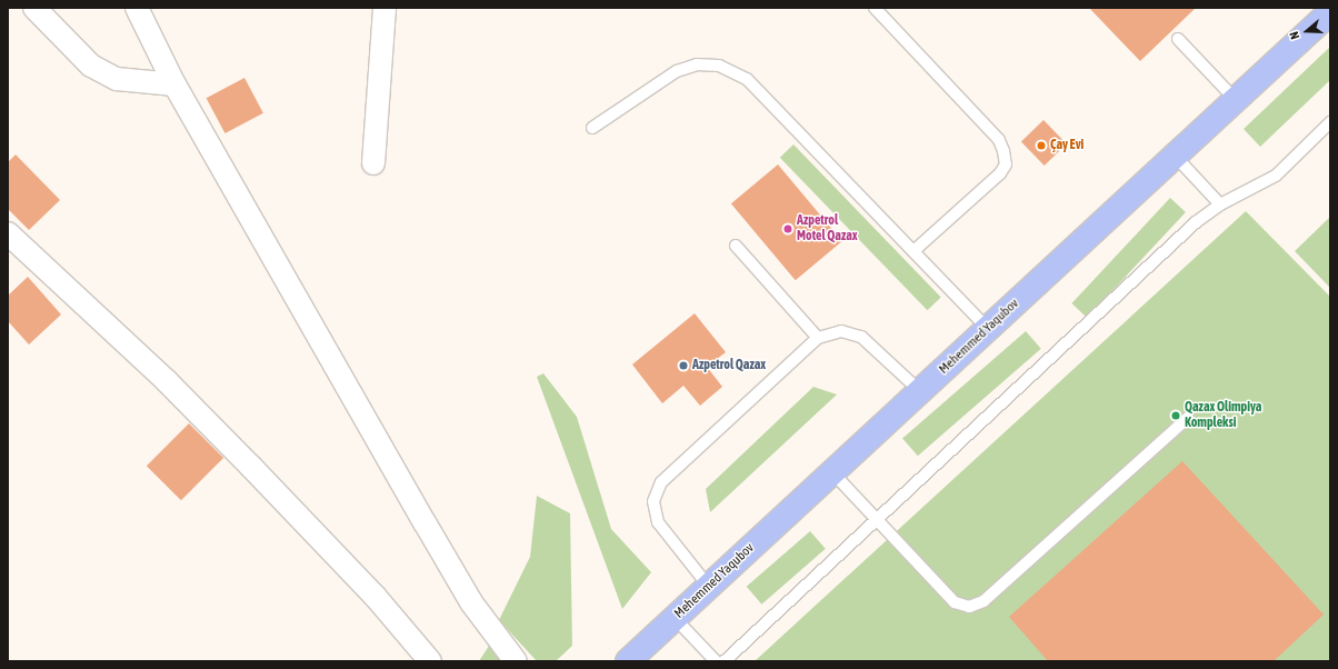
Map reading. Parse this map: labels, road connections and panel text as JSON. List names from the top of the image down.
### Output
{
  "streets": {
    "main road": ["Mehemmed Yaqubov"]
  },
  "places": [
    "Çay Evi",
    "Azpetrol Motel Qazax",
    "Azpetrol Qazax",
    "Qazax Olimpiya Kompleksi"
  ],
  "north": "left"
}
